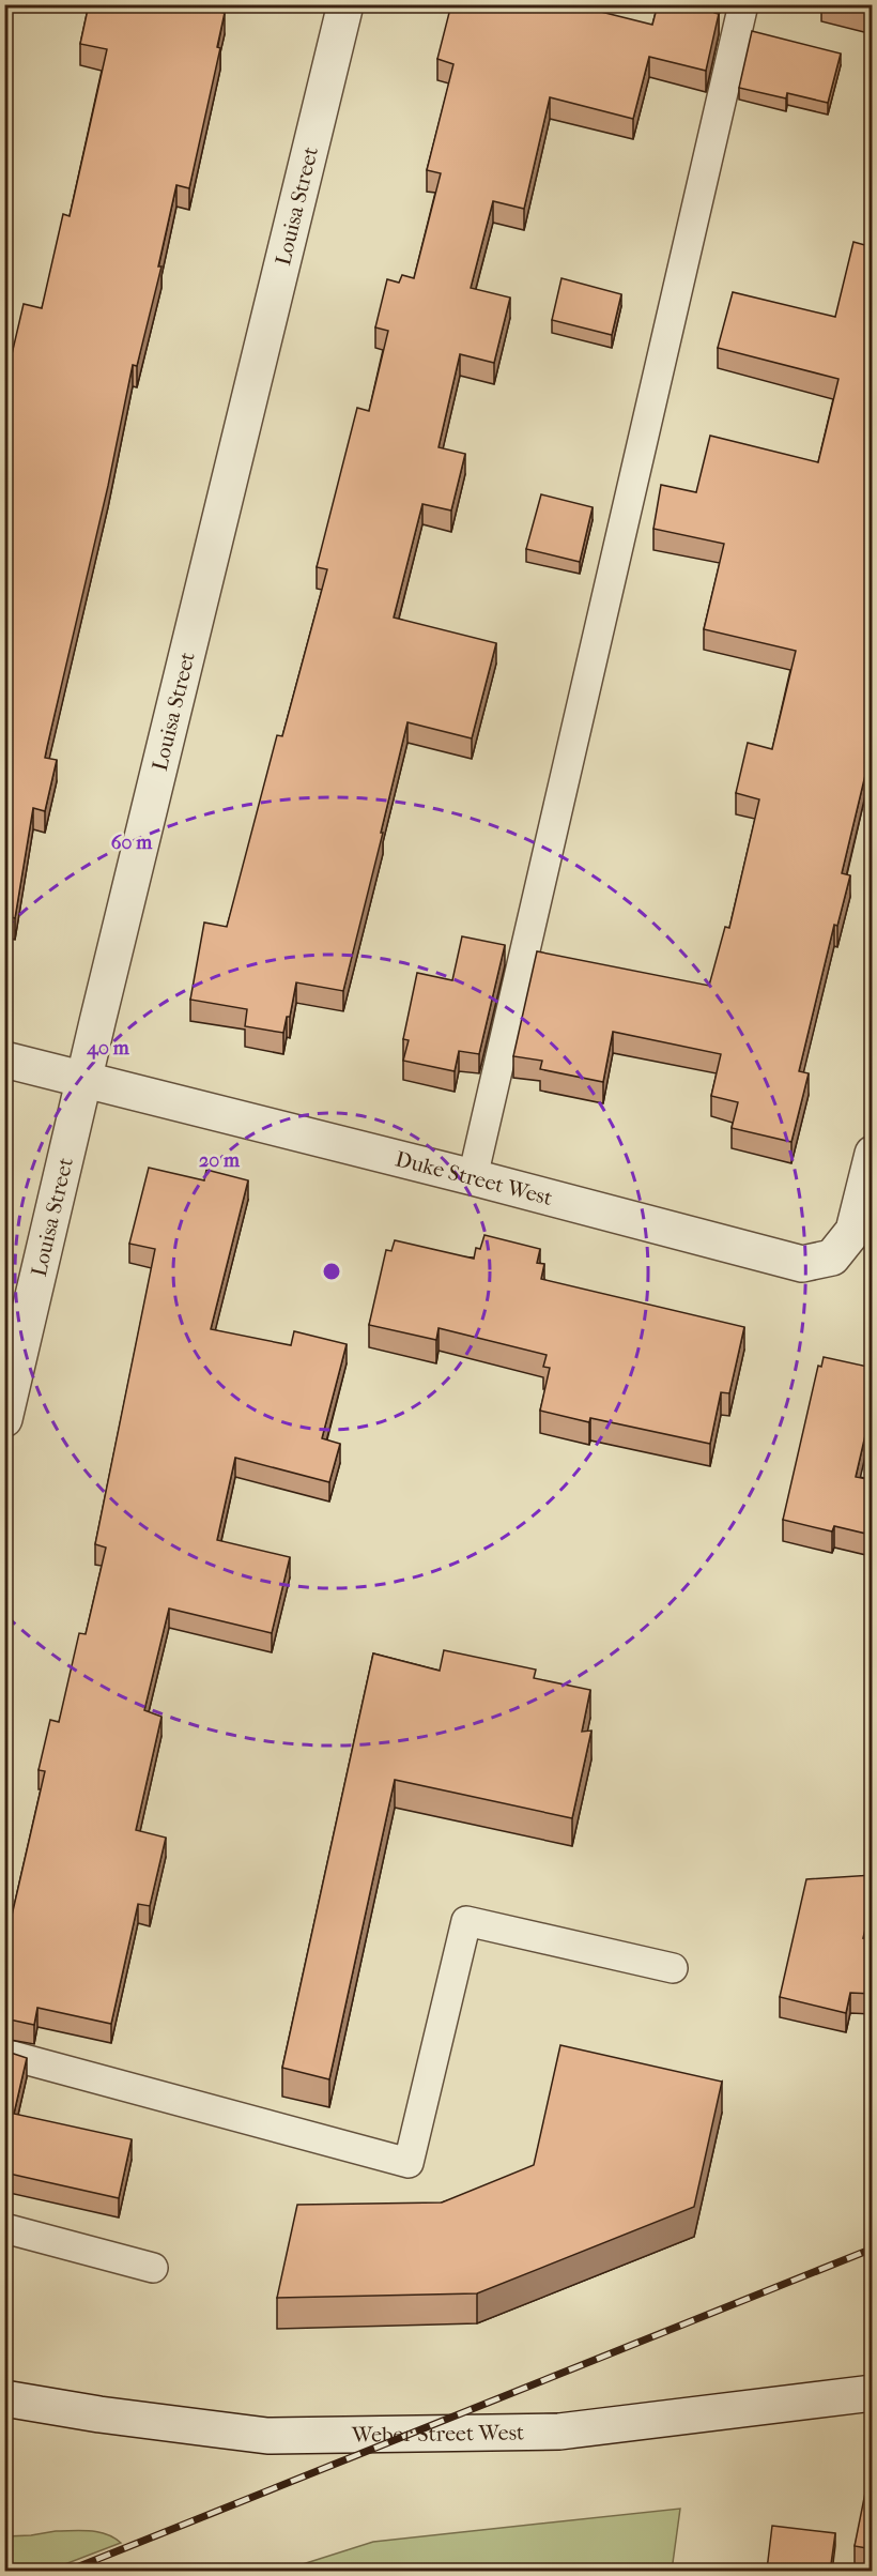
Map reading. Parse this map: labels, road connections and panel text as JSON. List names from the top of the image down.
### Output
{
  "streets": {
    "street": ["Louisa Street", "Duke Street West", "Weber Street West"]
  },
  "crossings": [
    ["Louisa Street", "Duke Street West"]
  ],
  "rings": ["60 m", "40 m", "20 m"]
}
